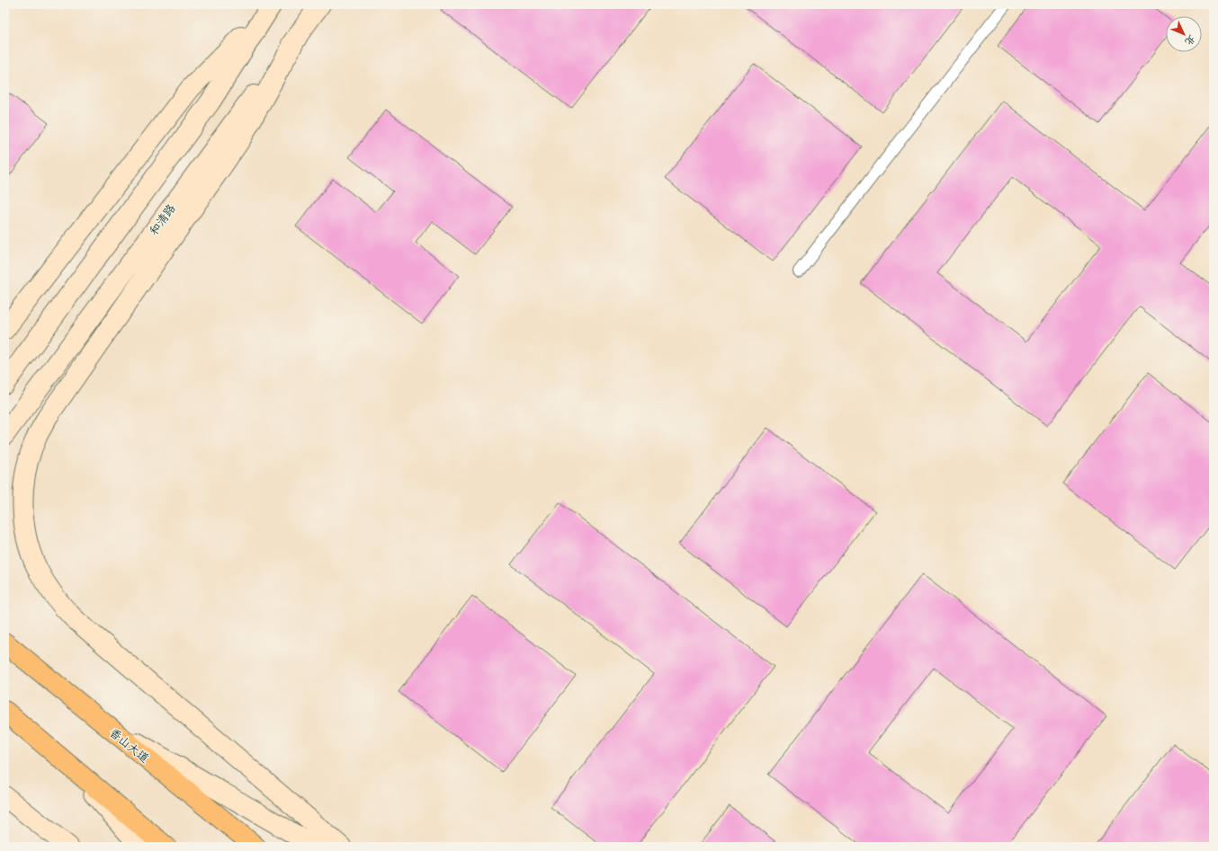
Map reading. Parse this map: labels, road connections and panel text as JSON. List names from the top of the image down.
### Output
{
  "streets": {
    "highway": ["香山大道"],
    "main road": ["和清路"]
  },
  "north": "bottom right"
}
